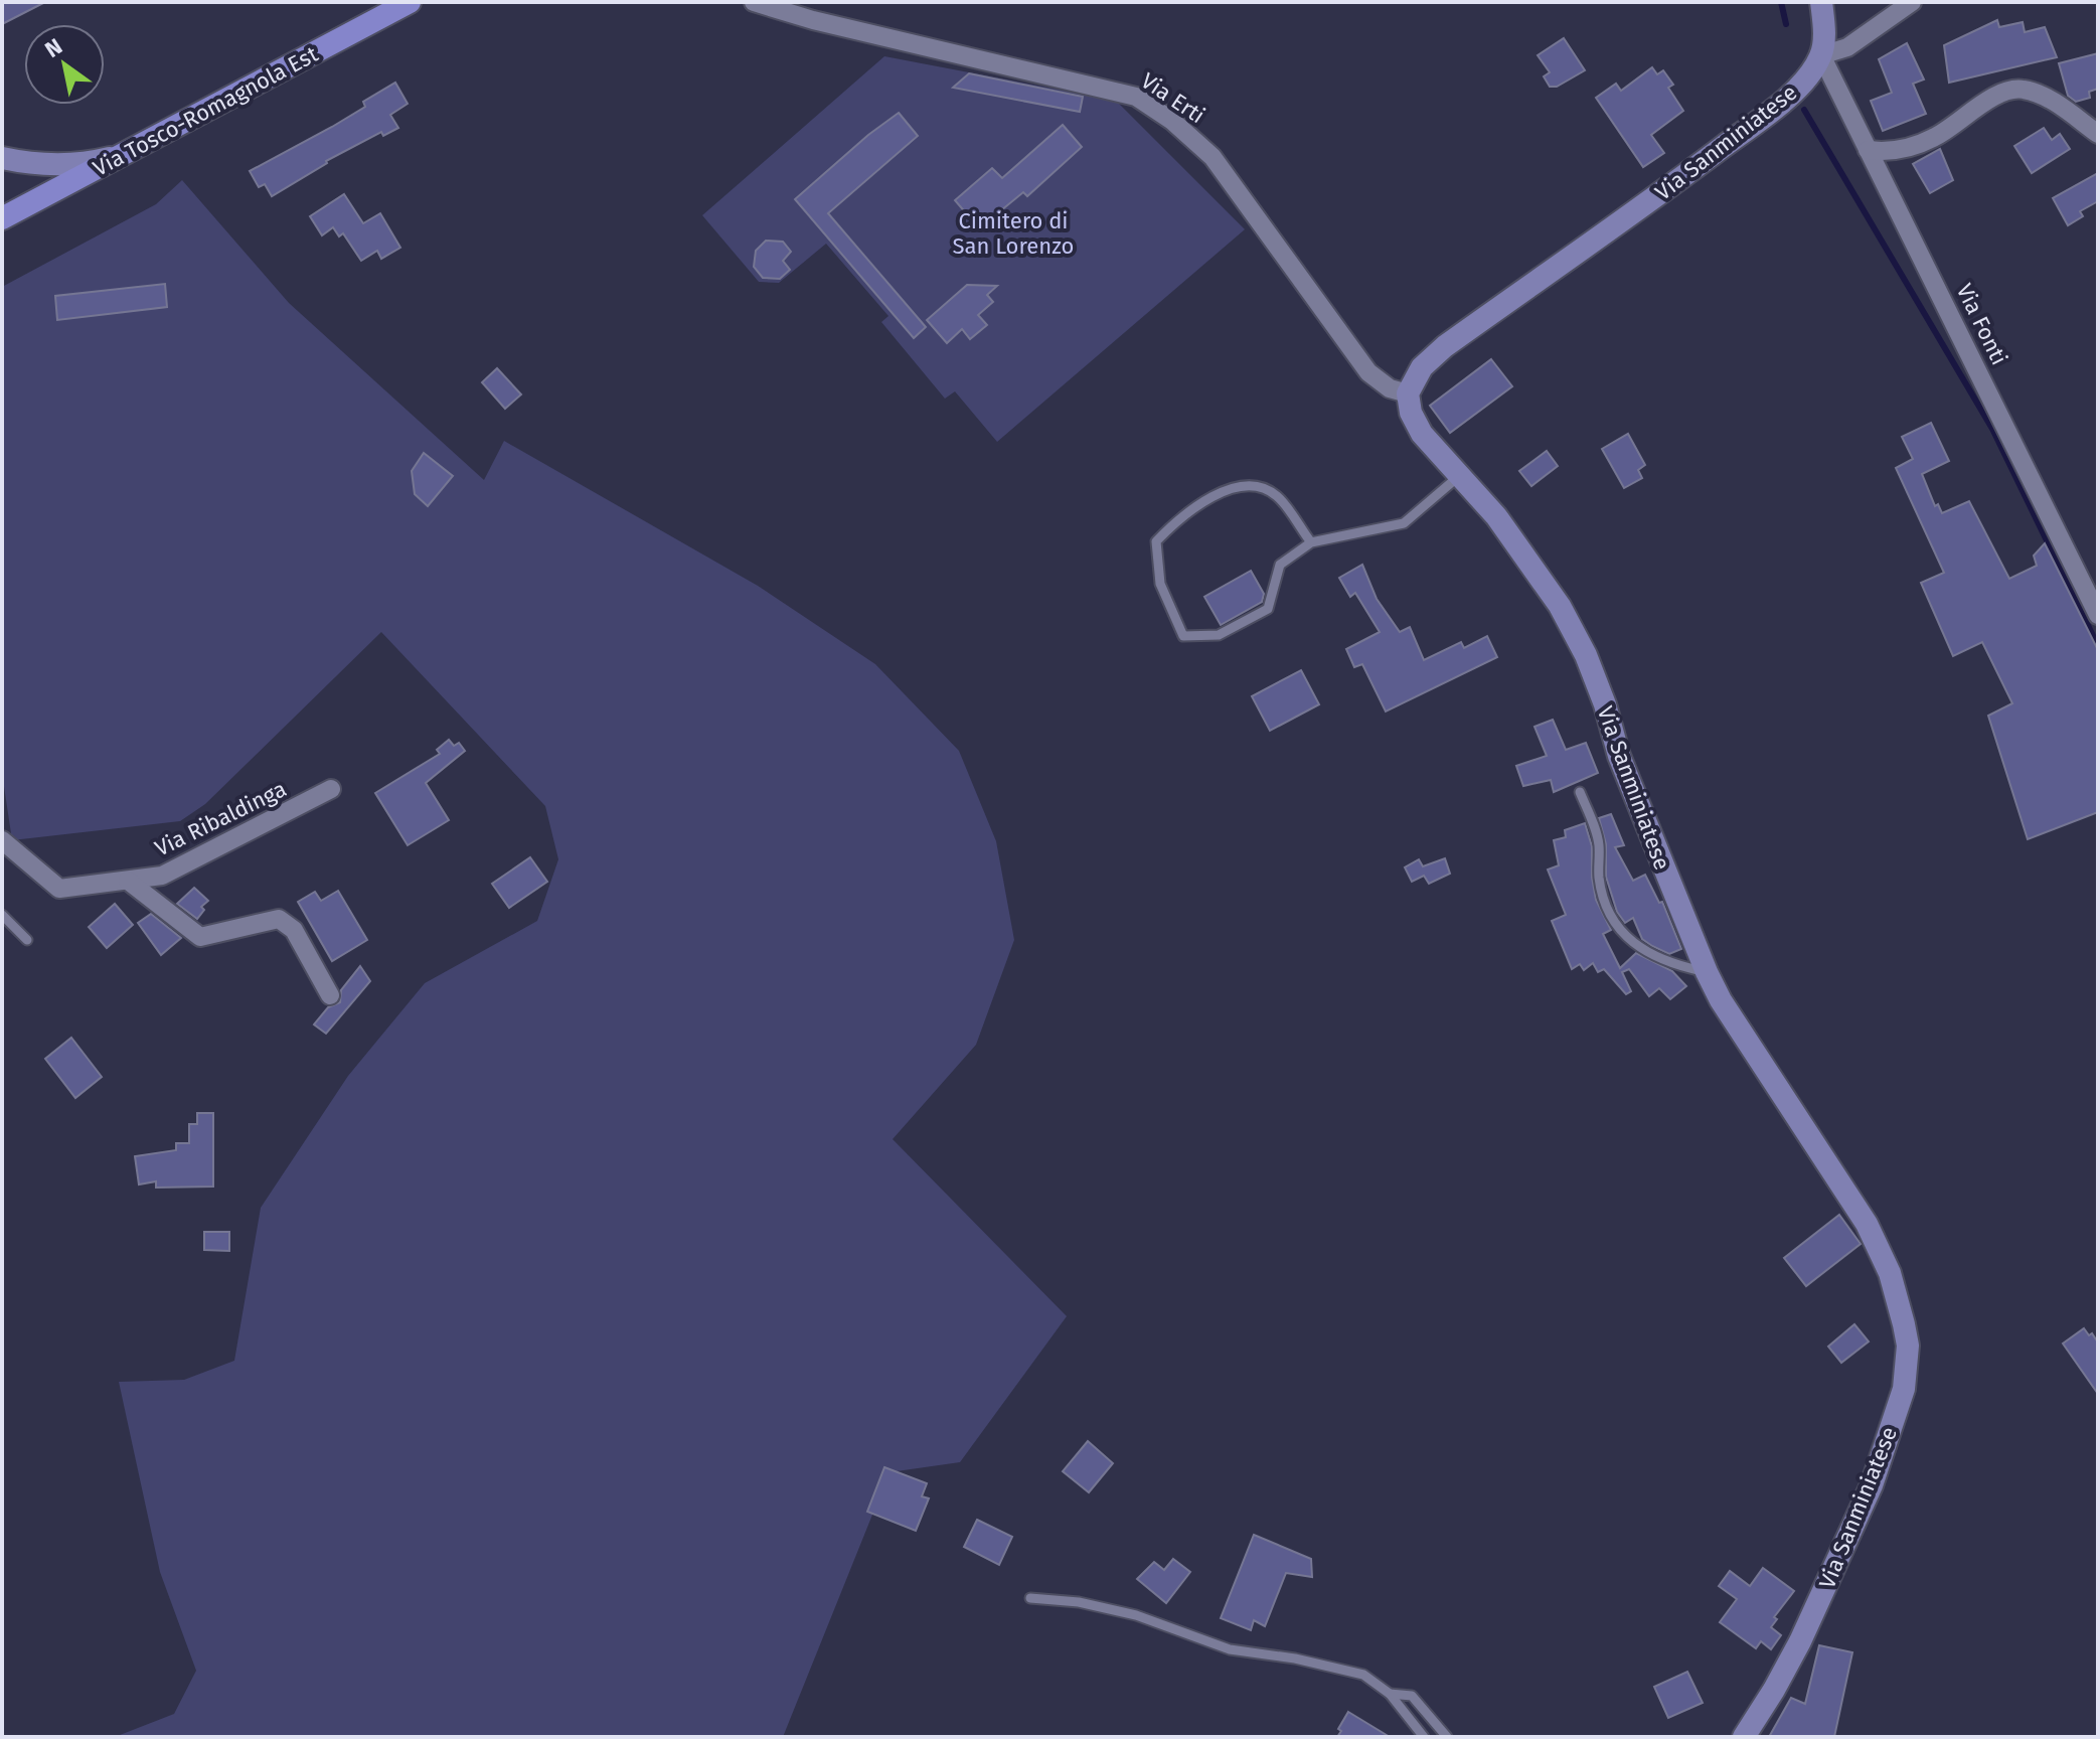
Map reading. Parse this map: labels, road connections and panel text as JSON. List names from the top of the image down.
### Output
{
  "streets": {
    "main road": ["Via Tosco-Romagnola Est", "Via Sanminiatese"],
    "street": ["Via Erti", "Via Fonti", "Via Ribaldinga"]
  },
  "crossings": [
    ["Via Erti", "Via Sanminiatese"],
    ["Via Sanminiatese", "Via Fonti"]
  ],
  "parks": ["Cimitero di San Lorenzo"],
  "north": "top left"
}
